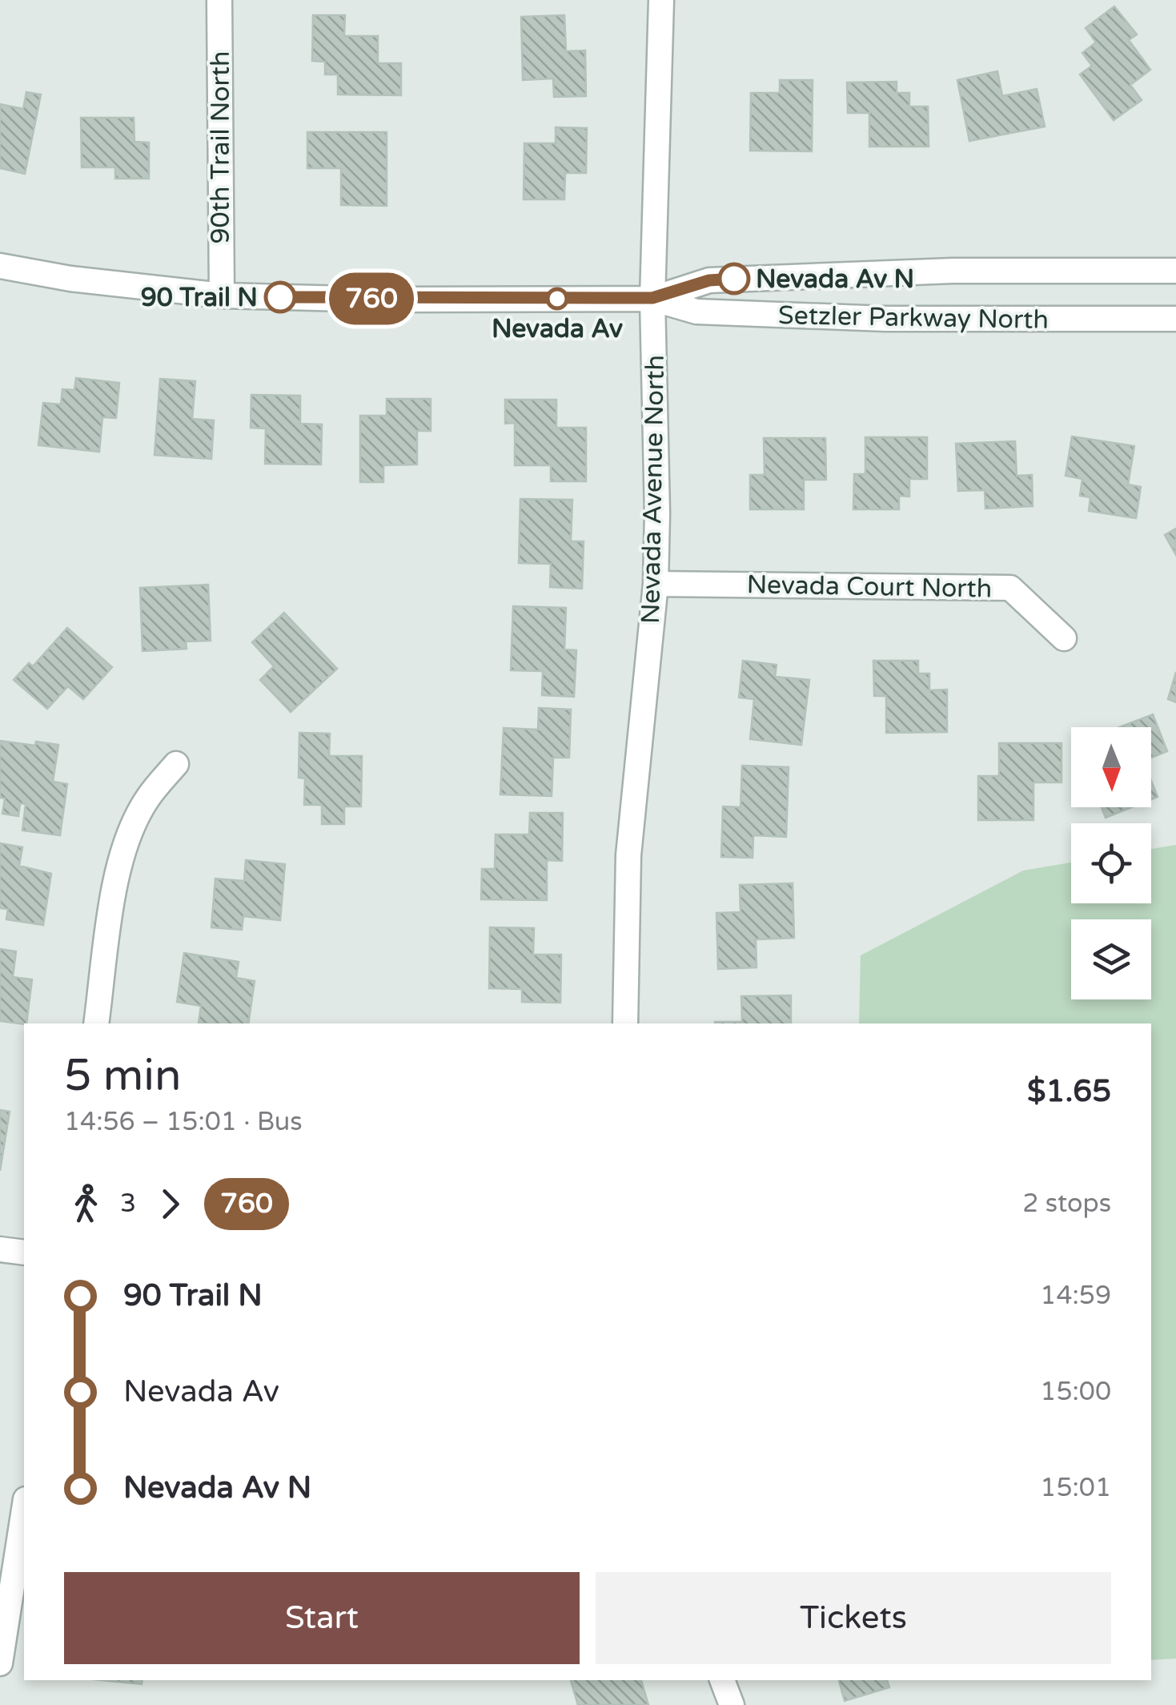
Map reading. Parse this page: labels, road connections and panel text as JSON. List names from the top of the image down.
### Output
{
  "streets": {
    "street": [
      "90th Trail North",
      "Setzler Parkway North",
      "Nevada Avenue North",
      "Nevada Court North"
    ]
  },
  "crossings": [
    ["90th Trail North", "Setzler Parkway North"],
    ["Setzler Parkway North", "Nevada Avenue North"],
    ["Nevada Avenue North", "Nevada Court North"]
  ],
  "places": ["Nevada Av N", "90 Trail N", "Nevada Av"],
  "lines": ["bus line 760"],
  "north": "bottom",
  "page": {
    "on_map": "760",
    "heading": ["5 min", "14:56 – 15:01 · Bus", "$1.65"],
    "legs": ["3", "760", "2 stops"],
    "list": [
      {
        "name": "90 Trail N",
        "value": "14:59"
      },
      {
        "name": "Nevada Av",
        "value": "15:00"
      },
      {
        "name": "Nevada Av N",
        "value": "15:01"
      }
    ],
    "buttons": ["Start", "Tickets"]
  }
}
